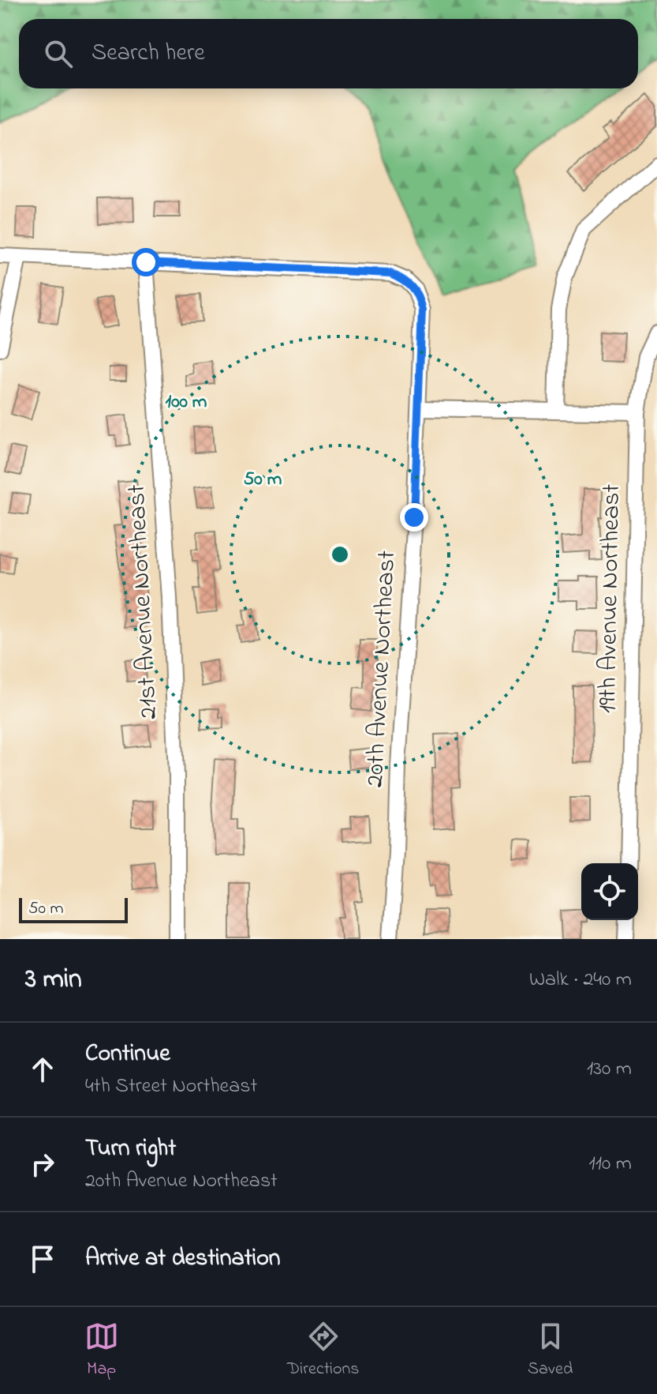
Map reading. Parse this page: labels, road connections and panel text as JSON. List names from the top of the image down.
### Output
{
  "streets": {
    "street": ["19th Avenue Northeast", "21st Avenue Northeast", "20th Avenue Northeast"]
  },
  "crossings": [
    ["21st Avenue Northeast", "20th Avenue Northeast"]
  ],
  "scale_bar": "50 m",
  "page": {
    "search": "Search here",
    "scale": "50 m",
    "heading": ["3 min", "Walk · 240 m"],
    "list": [
      ["Continue", "4th Street Northeast", "130 m"],
      ["Turn right", "20th Avenue Northeast", "110 m"],
      "Arrive at destination"
    ],
    "nav": ["Map", "Directions", "Saved"]
  },
  "rings": ["100 m", "50 m"]
}
